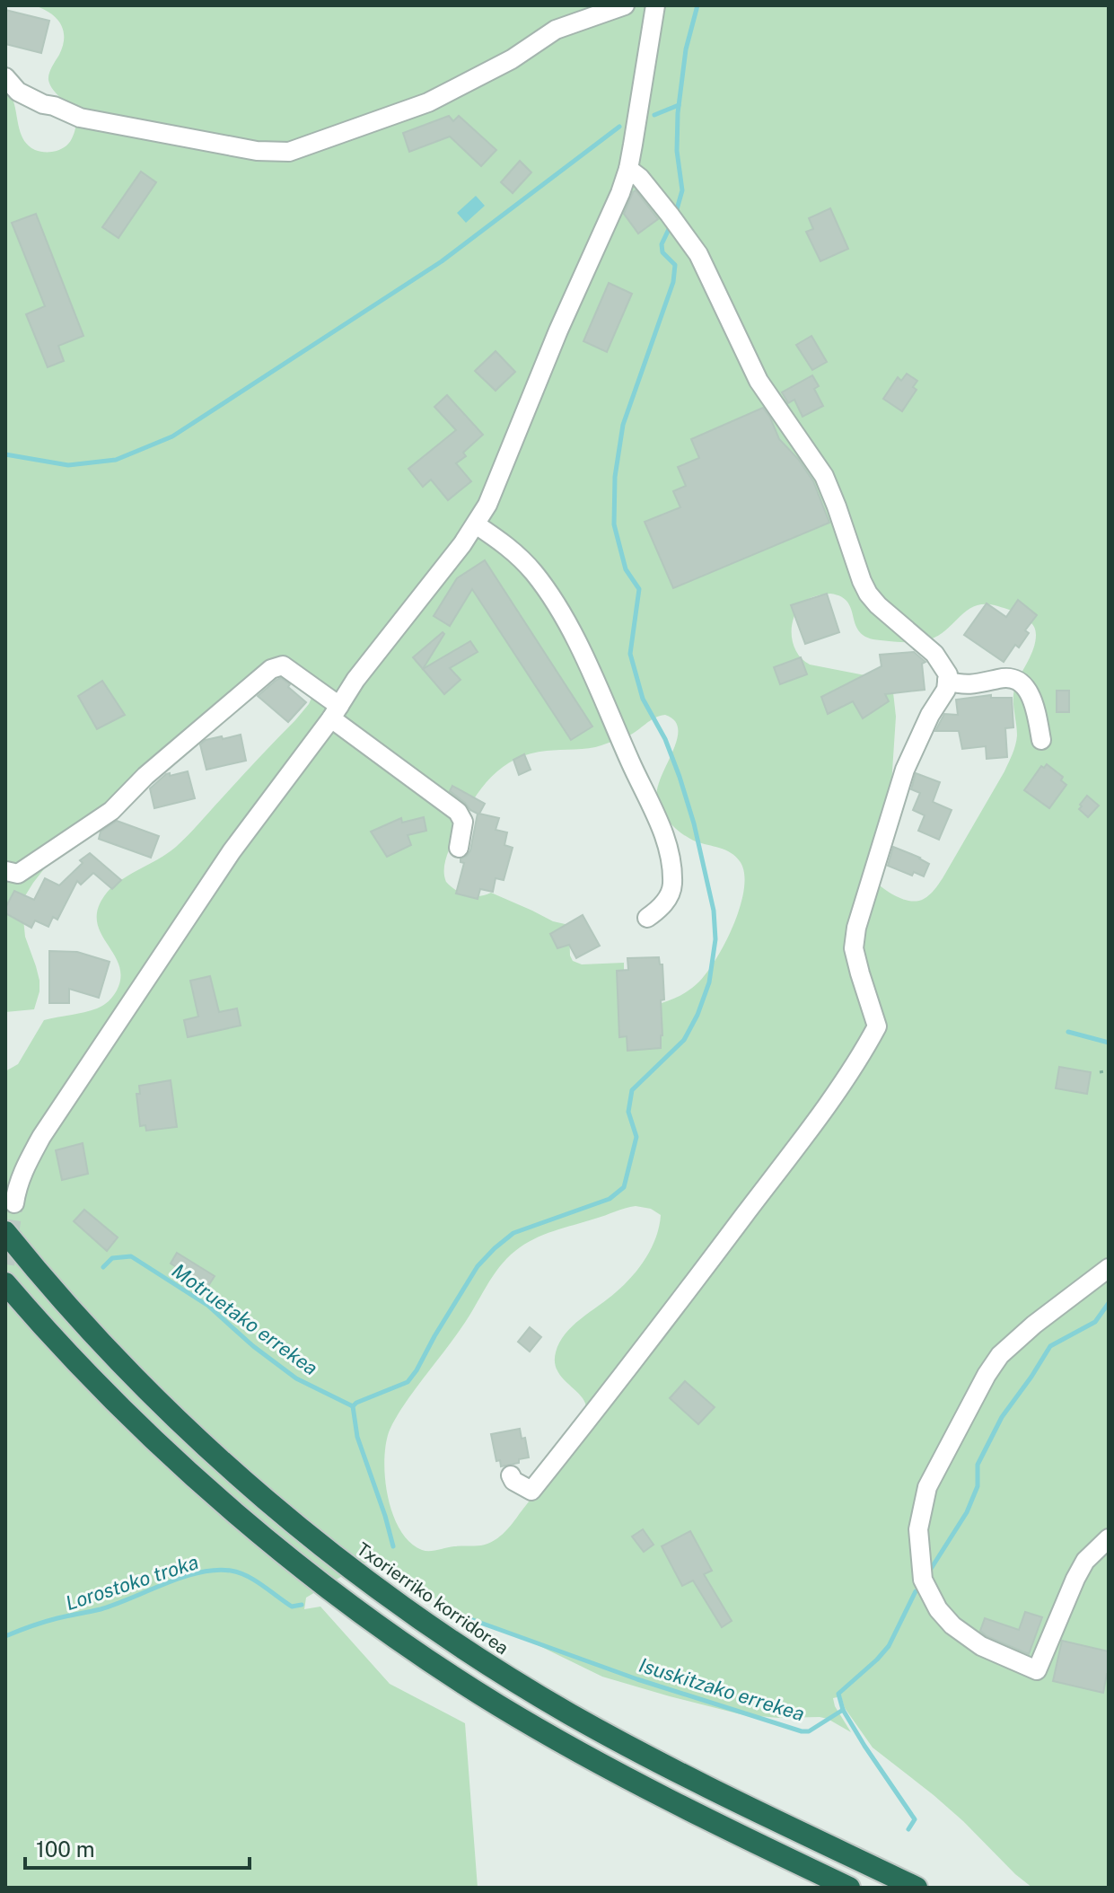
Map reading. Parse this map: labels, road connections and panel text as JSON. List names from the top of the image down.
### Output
{
  "streets": {
    "highway": ["Txorierriko korridorea"]
  },
  "water": ["Motruetako errekea", "Lorostoko troka", "Isuskitzako errekea"],
  "scale_bar": "100 m"
}
